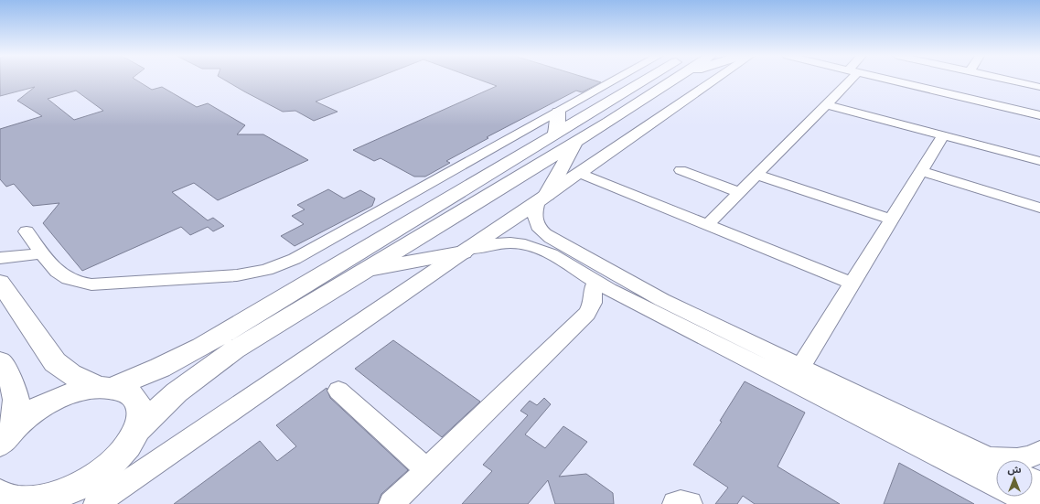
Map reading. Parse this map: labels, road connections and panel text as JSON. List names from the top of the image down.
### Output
{
  "north": "top"
}
